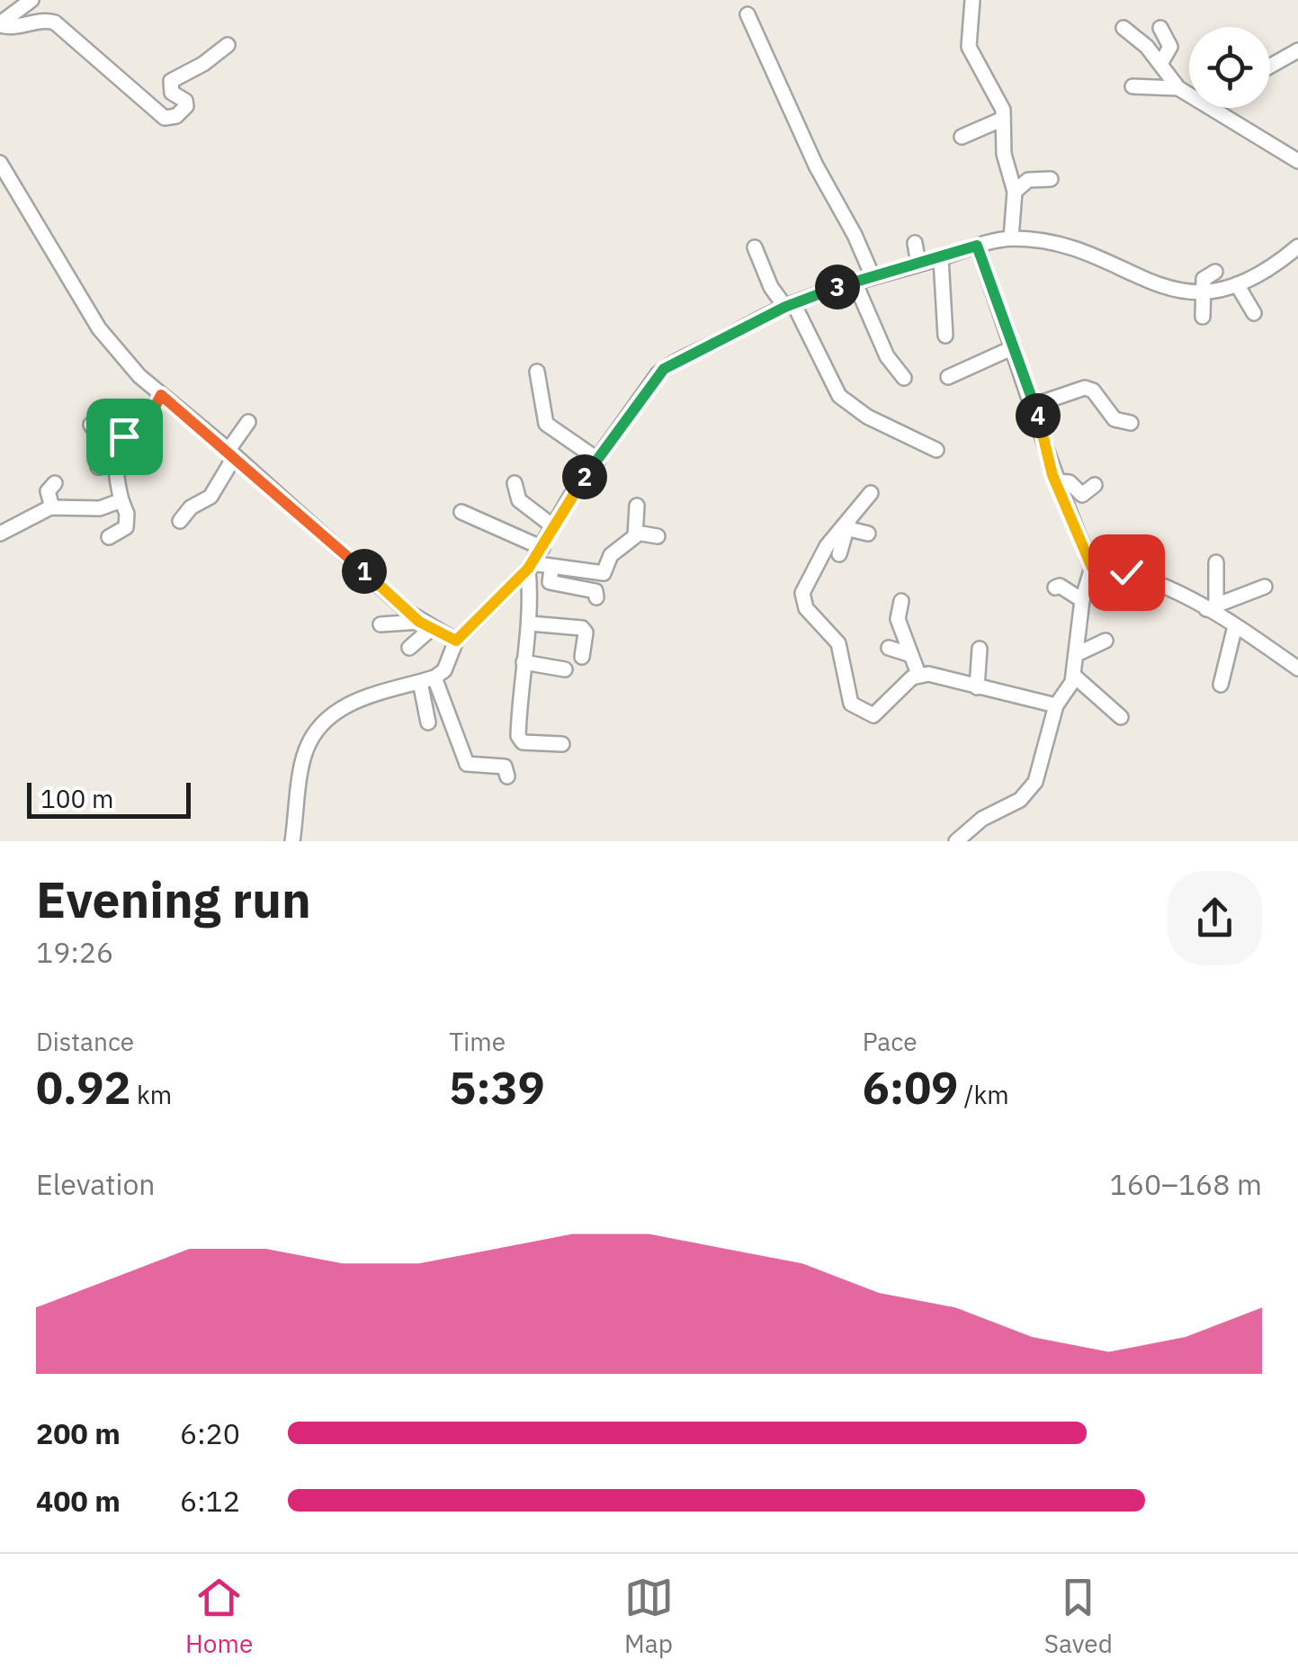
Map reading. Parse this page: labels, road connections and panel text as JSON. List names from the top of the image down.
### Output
{
  "scale_bar": "100 m",
  "page": {
    "pins": [
      "3",
      "4",
      "2",
      "1"
    ],
    "scale": "100 m",
    "heading": ["Evening run", "19:26"],
    "stats": [
      ["Distance", "0.92 km"],
      ["Time", "5:39"],
      ["Pace", "6:09 /km"]
    ],
    "chart": ["Elevation", "160–168 m"],
    "list": [
      {
        "name": "200 m",
        "note": "6:20"
      },
      {
        "name": "400 m",
        "note": "6:12"
      }
    ],
    "tabs": ["Home", "Map", "Saved"]
  }
}
